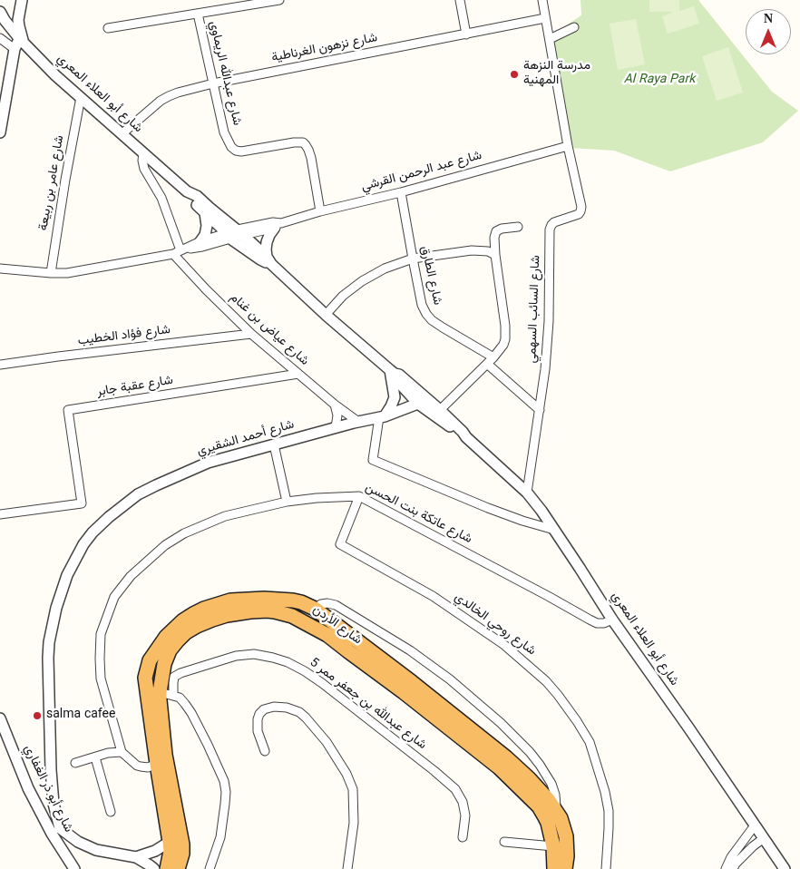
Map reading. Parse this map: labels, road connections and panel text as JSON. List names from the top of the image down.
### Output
{
  "streets": {
    "highway": ["شارع الأردن"],
    "street": [
      "شارع نزهون الغرناطية",
      "شارع عبدالله الريماوي",
      "شارع أبو العلاء المعري",
      "شارع عبد الرحمن القرشي",
      "شارع عامر بن ربيعة",
      "شارع الطارق",
      "شارع السائب السهمي",
      "شارع عياض بن غنام",
      "شارع فؤاد الخطيب",
      "شارع عقبة جابر",
      "شارع أحمد الشقيري",
      "شارع عاتكة بنت الحسن",
      "شارع روحي الخالدي",
      "شارع عبدالله بن جعفر ممر 5",
      "شارع أبو ذر الغفاري"
    ]
  },
  "crossings": [
    ["شارع نزهون الغرناطية", "شارع عبدالله الريماوي"],
    ["شارع نزهون الغرناطية", "شارع أبو العلاء المعري"],
    ["شارع عبدالله الريماوي", "شارع عبد الرحمن القرشي"],
    ["شارع أبو العلاء المعري", "شارع عبد الرحمن القرشي"],
    ["شارع أبو العلاء المعري", "شارع عامر بن ربيعة"],
    ["شارع أبو العلاء المعري", "شارع السائب السهمي"],
    ["شارع أبو العلاء المعري", "شارع أحمد الشقيري"],
    ["شارع أبو العلاء المعري", "شارع عاتكة بنت الحسن"],
    ["شارع عبد الرحمن القرشي", "شارع عامر بن ربيعة"],
    ["شارع عبد الرحمن القرشي", "شارع الطارق"],
    ["شارع عبد الرحمن القرشي", "شارع السائب السهمي"],
    ["شارع عبد الرحمن القرشي", "شارع عياض بن غنام"],
    ["شارع عياض بن غنام", "شارع فؤاد الخطيب"],
    ["شارع عياض بن غنام", "شارع عقبة جابر"],
    ["شارع عياض بن غنام", "شارع أحمد الشقيري"],
    ["شارع عاتكة بنت الحسن", "شارع روحي الخالدي"],
    ["شارع الأردن", "شارع عبدالله بن جعفر ممر 5"]
  ],
  "parks": ["Al Raya Park"],
  "places": ["مدرسة النزهة المهنية", "salma cafee"],
  "north": "top"
}
